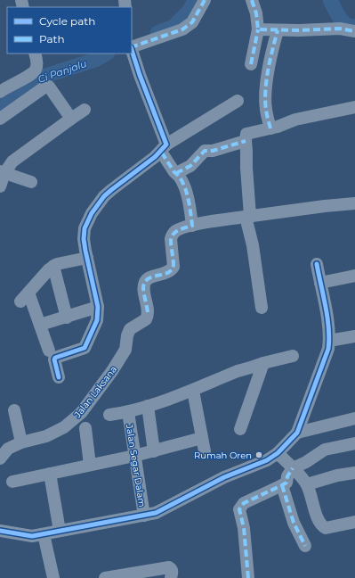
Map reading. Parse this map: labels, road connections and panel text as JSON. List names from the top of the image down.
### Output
{
  "streets": {
    "street": ["Jalan Laksana", "Jalan Segar Dalam"]
  },
  "water": ["Ci Panjalu"],
  "places": ["Rumah Oren"],
  "legend": ["Cycle path", "Path"]
}
